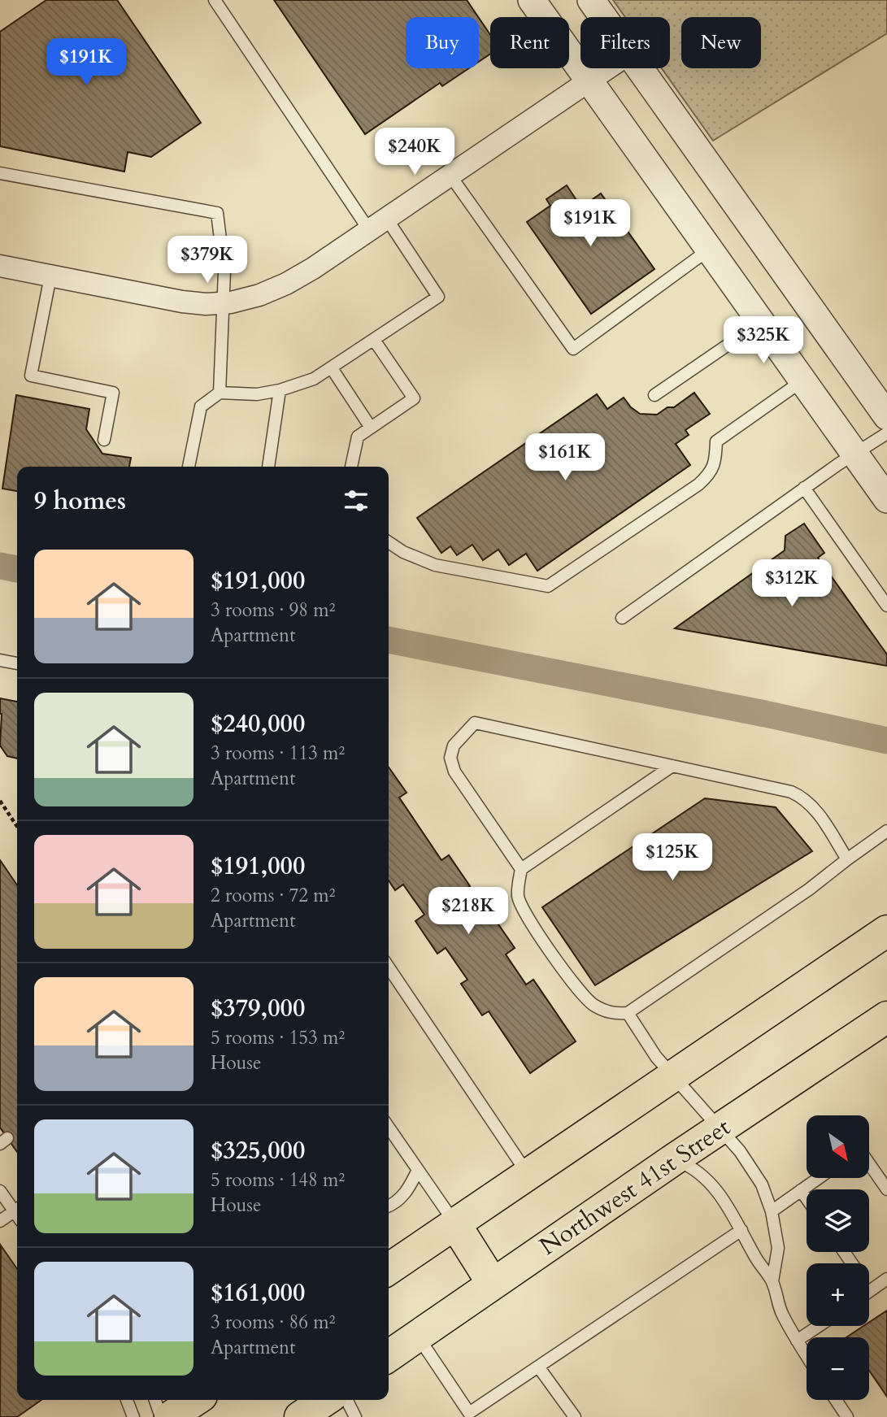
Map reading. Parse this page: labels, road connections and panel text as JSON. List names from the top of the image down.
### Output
{
  "streets": {
    "main road": ["Northwest 41st Street"]
  },
  "north": "bottom right",
  "page": {
    "chip": [
      "Buy",
      "Rent",
      "Filters",
      "New"
    ],
    "price": [
      "$191K",
      "$240K",
      "$191K",
      "$379K",
      "$325K",
      "$161K",
      "$312K",
      "$125K",
      "$218K"
    ],
    "heading": "9 homes",
    "list": [
      {
        "name": "$191,000",
        "note": "3 rooms · 98 m² · Apartment"
      },
      {
        "name": "$240,000",
        "note": "3 rooms · 113 m² · Apartment"
      },
      {
        "name": "$191,000",
        "note": "2 rooms · 72 m² · Apartment"
      },
      {
        "name": "$379,000",
        "note": "5 rooms · 153 m² · House"
      },
      {
        "name": "$325,000",
        "note": "5 rooms · 148 m² · House"
      },
      {
        "name": "$161,000",
        "note": "3 rooms · 86 m² · Apartment"
      }
    ],
    "map_buttons": ["+", "−"]
  }
}
